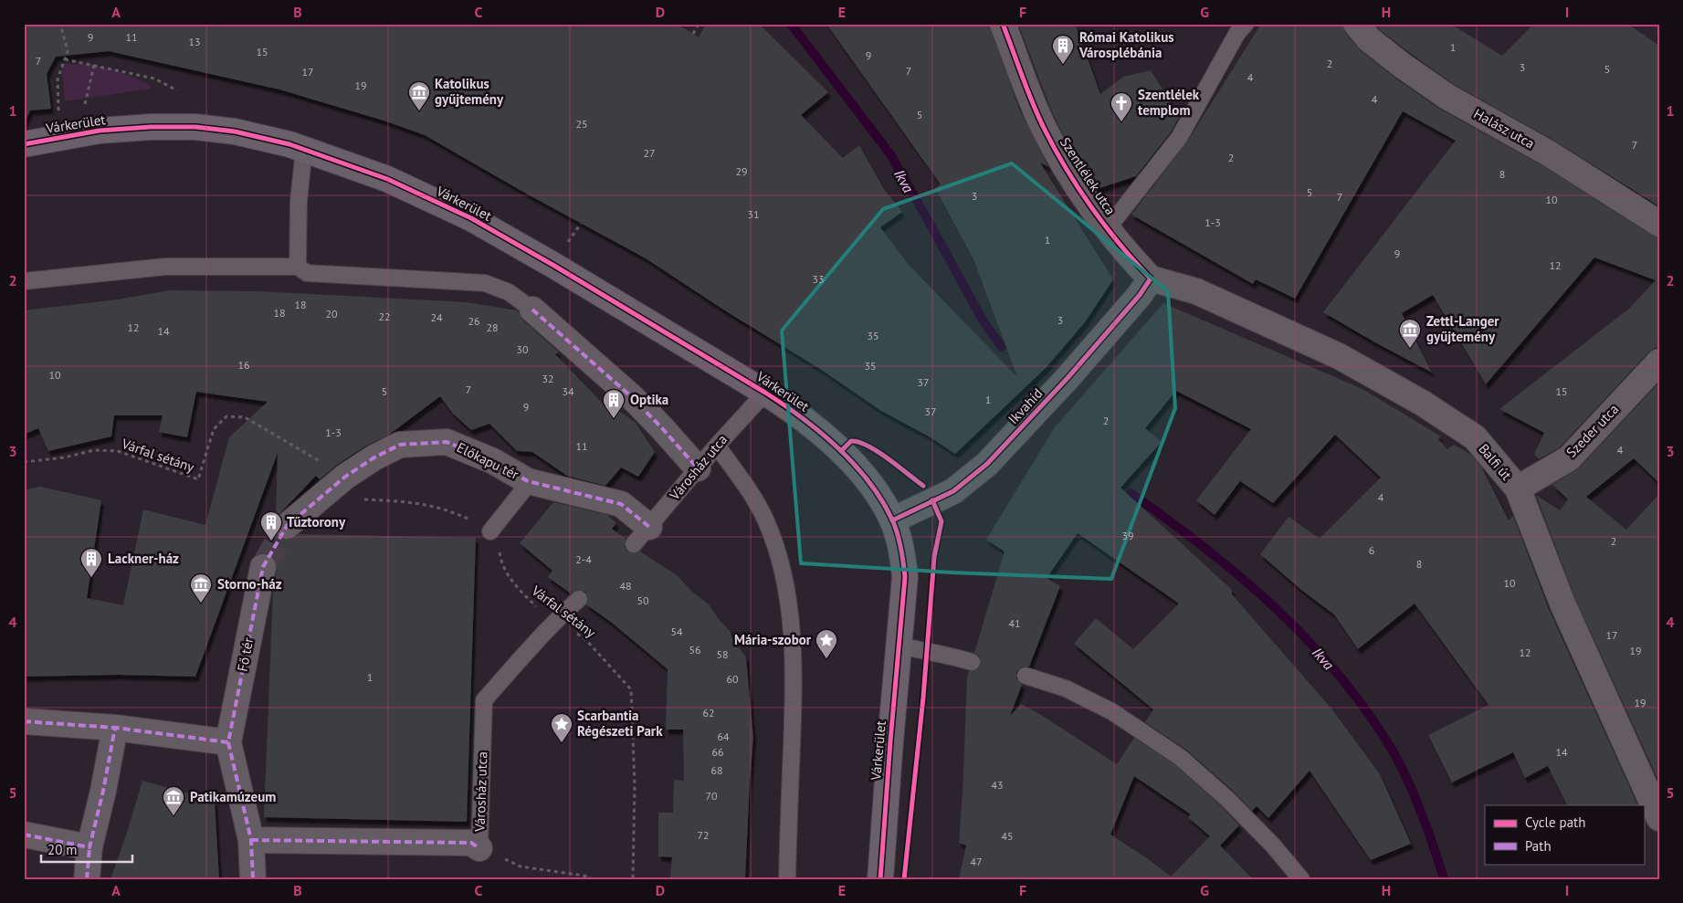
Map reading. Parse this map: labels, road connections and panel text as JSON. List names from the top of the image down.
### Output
{
  "streets": {
    "street": [
      "Várkerület",
      "Halász utca",
      "Szentlélek utca",
      "Ikvahíd",
      "Szeder utca",
      "Előkapu tér",
      "Balfi út",
      "Városház utca",
      "Fő tér"
    ],
    "path": ["Várfal sétány"]
  },
  "crossings": [
    ["Várkerület", "Ikvahíd"],
    ["Várkerület", "Városház utca"],
    ["Szentlélek utca", "Ikvahíd"],
    ["Szentlélek utca", "Balfi út"],
    ["Ikvahíd", "Balfi út"],
    ["Szeder utca", "Balfi út"],
    ["Előkapu tér", "Városház utca"],
    ["Városház utca", "Fő tér"]
  ],
  "water": ["Ikva"],
  "places": {
    "building": [
      "Római Katolikus Városplébánia",
      "Optika",
      "Tűztorony",
      "Lackner-ház"
    ],
    "museum": [
      "Katolikus gyűjtemény",
      "Zettl-Langer gyűjtemény",
      "Storno-ház",
      "Patikamúzeum"
    ],
    "church": ["Szentlélek templom"],
    "place": ["Mária-szobor", "Scarbantia Régészeti Park"]
  },
  "house_numbers": [
    "9",
    "11",
    "13",
    "1",
    "15",
    "9",
    "7",
    "2",
    "3",
    "5",
    "7",
    "17",
    "4",
    "19",
    "4",
    "5",
    "25",
    "7",
    "27",
    "2",
    "29",
    "8",
    "5",
    "3",
    "7",
    "10",
    "31",
    "1-3",
    "1",
    "9",
    "12",
    "33",
    "18",
    "18",
    "20",
    "22",
    "24",
    "3",
    "26",
    "12",
    "28",
    "14",
    "35",
    "30",
    "16",
    "35",
    "10",
    "32",
    "37",
    "7",
    "5",
    "34",
    "15",
    "1",
    "9",
    "37",
    "2",
    "1-3",
    "11",
    "4",
    "4",
    "39",
    "2",
    "6",
    "2-4",
    "8",
    "10",
    "48",
    "50",
    "41",
    "54",
    "17",
    "56",
    "19",
    "12",
    "58",
    "1",
    "60",
    "19",
    "62",
    "64",
    "66",
    "14",
    "68",
    "43",
    "70",
    "72",
    "45",
    "47"
  ],
  "legend": ["Cycle path", "Path"],
  "scale_bar": "20 m",
  "grid": {
    "columns": [
      "A",
      "B",
      "C",
      "D",
      "E",
      "F",
      "G",
      "H",
      "I"
    ],
    "rows": [
      "1",
      "2",
      "3",
      "4",
      "5"
    ]
  }
}
